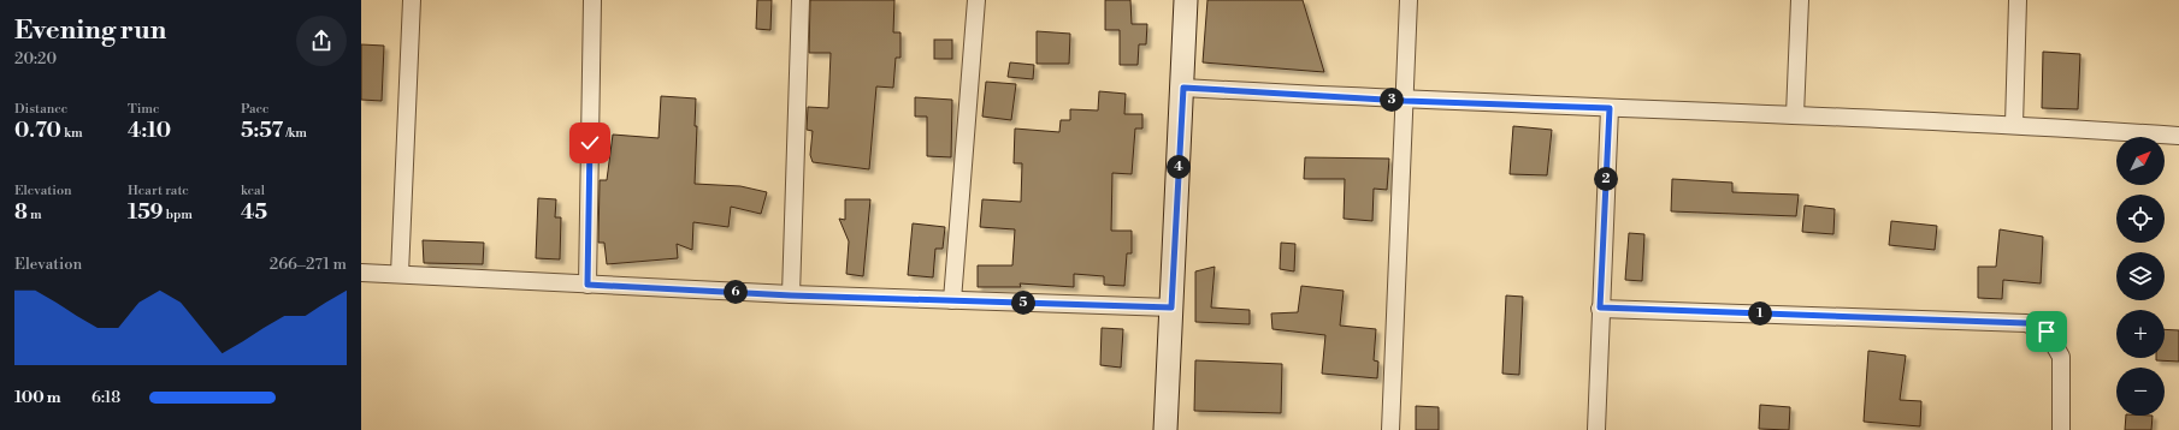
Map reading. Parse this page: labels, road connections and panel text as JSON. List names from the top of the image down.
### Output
{
  "north": "top right",
  "page": {
    "heading": ["Evening run", "20:20"],
    "stats": [
      ["Distance", "0.70 km"],
      ["Time", "4:10"],
      ["Pace", "5:57 /km"],
      ["Elevation", "8 m"],
      ["Heart rate", "159 bpm"],
      ["kcal", "45"]
    ],
    "pins": [
      "3",
      "4",
      "2",
      "6",
      "5",
      "1"
    ],
    "map_buttons": ["+", "−"],
    "chart": ["Elevation", "266–271 m"],
    "list": [
      {
        "name": "100 m",
        "note": "6:18"
      }
    ]
  }
}
